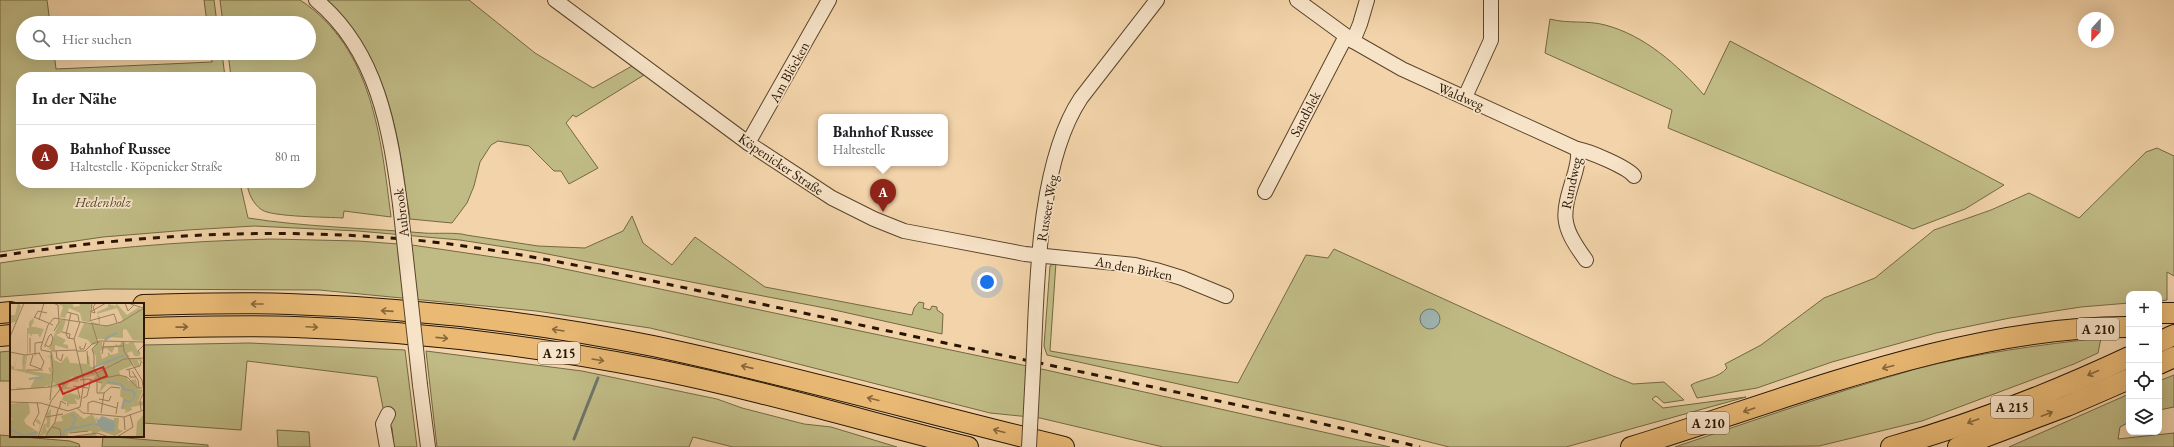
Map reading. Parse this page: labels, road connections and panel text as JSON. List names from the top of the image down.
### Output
{
  "streets": {
    "highway": ["A 210", "A 215"],
    "street": [
      "Am Blöcken",
      "Waldweg",
      "Sandblek",
      "Köpenicker Straße",
      "Rundweg",
      "Russeer Weg",
      "Aubrook",
      "An den Birken"
    ]
  },
  "crossings": [
    ["Am Blöcken", "Köpenicker Straße"],
    ["Waldweg", "Sandblek"],
    ["Waldweg", "Rundweg"],
    ["Köpenicker Straße", "Russeer Weg"],
    ["Köpenicker Straße", "An den Birken"],
    ["Russeer Weg", "An den Birken"]
  ],
  "parks": ["Hedenholz"],
  "north": "bottom",
  "page": {
    "search": "Hier suchen",
    "heading": "In der Nähe",
    "popup": ["Bahnhof Russee", "Haltestelle"],
    "list": [
      {
        "mark": "A",
        "name": "Bahnhof Russee",
        "note": "Haltestelle · Köpenicker Straße",
        "value": "80 m"
      }
    ],
    "pins": "A",
    "map_buttons": ["+", "−"]
  }
}
